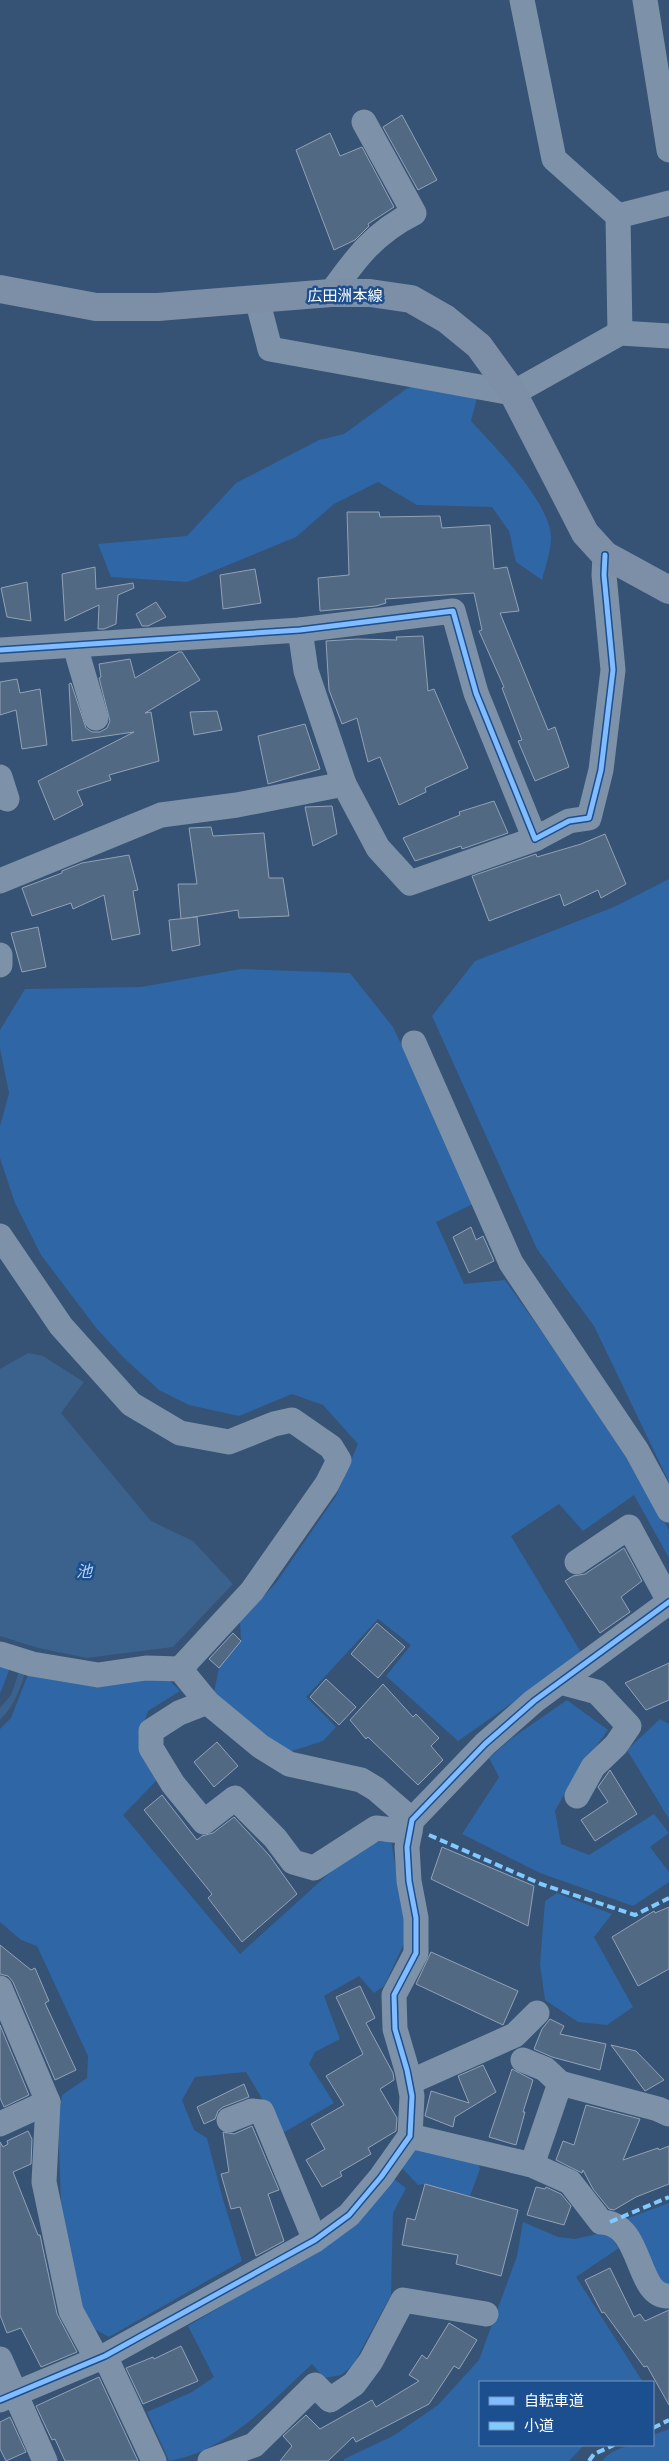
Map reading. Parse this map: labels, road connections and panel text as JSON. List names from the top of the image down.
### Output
{
  "streets": {
    "main road": ["広田洲本線"]
  },
  "water": ["池"],
  "legend": ["自転車道", "小道"]
}
